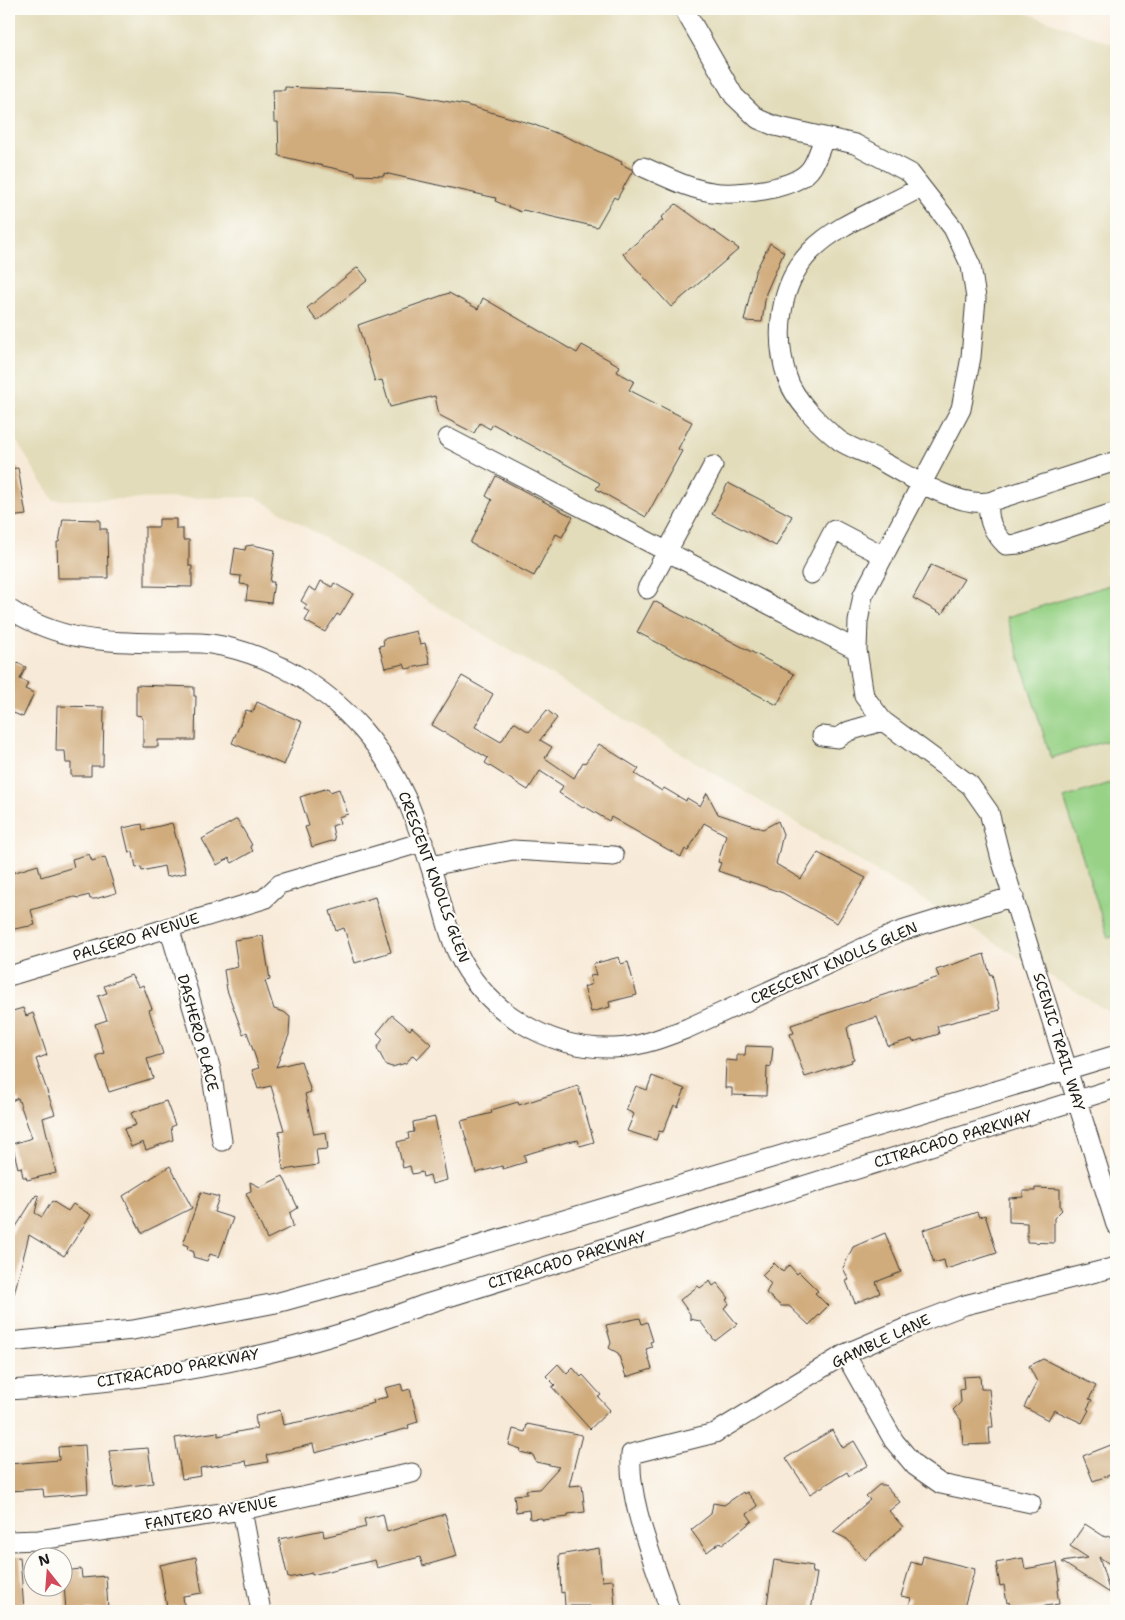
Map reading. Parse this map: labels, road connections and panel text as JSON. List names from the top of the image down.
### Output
{
  "streets": {
    "street": [
      "CRESCENT KNOLLS GLEN",
      "PALSERO AVENUE",
      "DASHERO PLACE",
      "SCENIC TRAIL WAY",
      "CITRACADO PARKWAY",
      "GAMBLE LANE",
      "FANTERO AVENUE"
    ]
  },
  "crossings": [
    ["CRESCENT KNOLLS GLEN", "PALSERO AVENUE"],
    ["CRESCENT KNOLLS GLEN", "SCENIC TRAIL WAY"],
    ["PALSERO AVENUE", "DASHERO PLACE"],
    ["SCENIC TRAIL WAY", "CITRACADO PARKWAY"]
  ],
  "north": "top"
}
